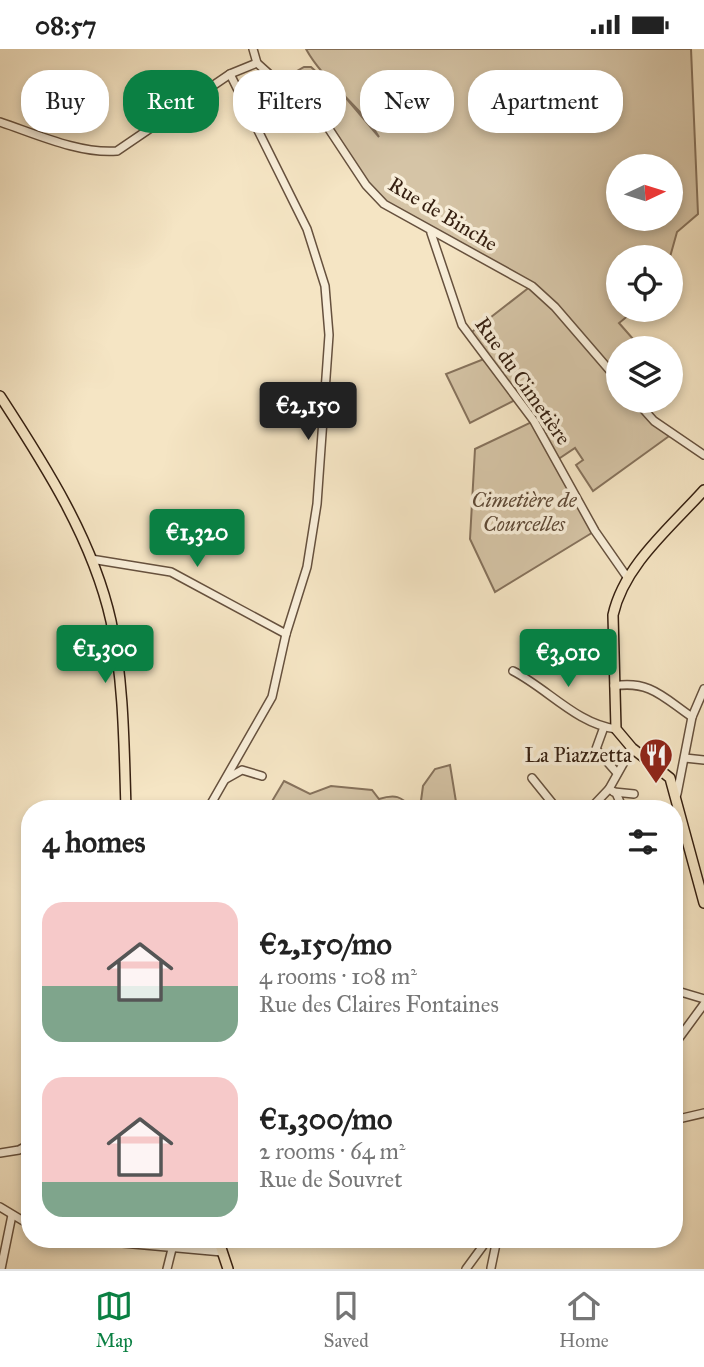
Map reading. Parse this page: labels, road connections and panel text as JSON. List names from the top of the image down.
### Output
{
  "streets": {
    "street": ["Rue de Binche", "Rue du Cimetière"]
  },
  "crossings": [
    ["Rue de Binche", "Rue du Cimetière"]
  ],
  "parks": ["Cimetière de Courcelles"],
  "places": {
    "restaurant": ["La Piazzetta"]
  },
  "north": "right",
  "page": {
    "status": "08:57",
    "chip": [
      "Buy",
      "Rent",
      "Filters",
      "New",
      "Apartment"
    ],
    "price": [
      "€2,150",
      "€1,320",
      "€1,300",
      "€3,010"
    ],
    "heading": "4 homes",
    "list": [
      {
        "name": "€2,150/mo",
        "note": "4 rooms · 108 m² · Rue des Claires Fontaines"
      },
      {
        "name": "€1,300/mo",
        "note": "2 rooms · 64 m² · Rue de Souvret"
      }
    ],
    "tabs": ["Map", "Saved", "Home"]
  }
}
